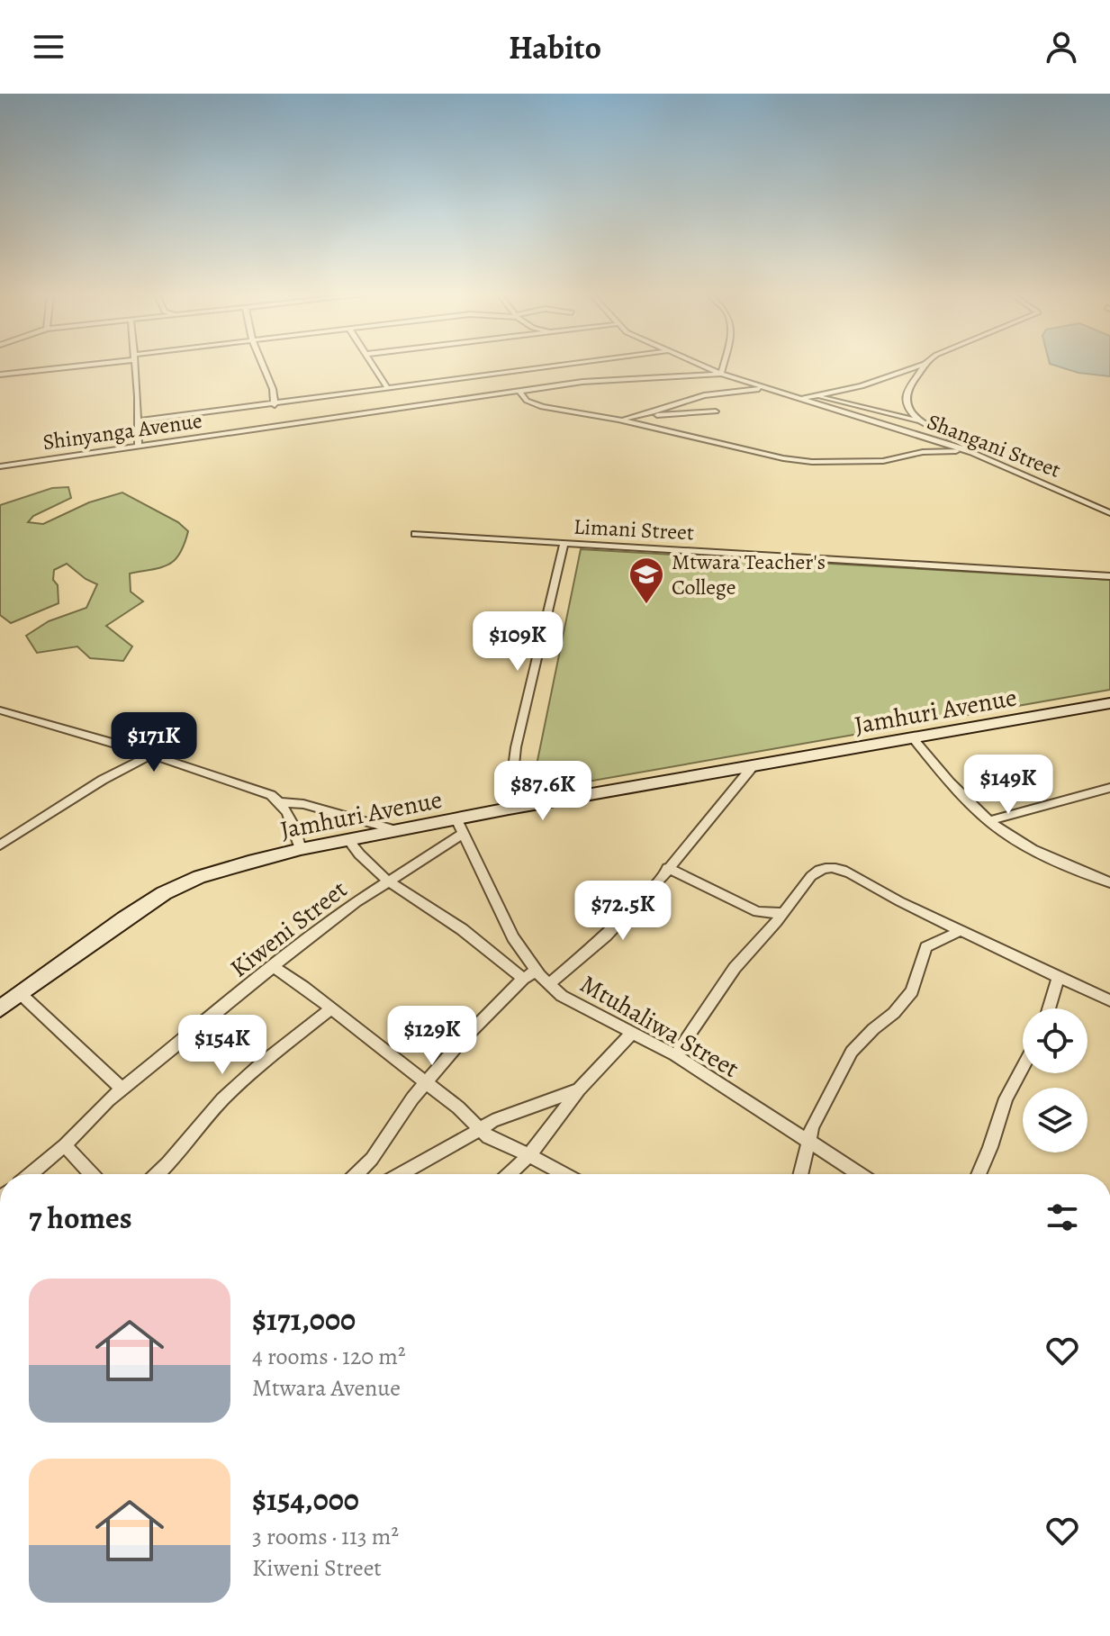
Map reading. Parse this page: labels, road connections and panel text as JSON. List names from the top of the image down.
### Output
{
  "streets": {
    "street": [
      "Shinyanga Avenue",
      "Shangani Street",
      "Limani Street",
      "Jamhuri Avenue",
      "Kiweni Street",
      "Mtuhaliwa Street"
    ]
  },
  "crossings": [
    ["Shinyanga Avenue", "Shangani Street"],
    ["Jamhuri Avenue", "Kiweni Street"],
    ["Jamhuri Avenue", "Mtuhaliwa Street"],
    ["Kiweni Street", "Mtuhaliwa Street"]
  ],
  "places": {
    "school or university": ["Mtwara Teacher's College"]
  },
  "page": {
    "header": "Habito",
    "price": [
      "$109K",
      "$171K",
      "$149K",
      "$87.6K",
      "$72.5K",
      "$129K",
      "$154K"
    ],
    "heading": "7 homes",
    "list": [
      {
        "name": "$171,000",
        "note": "4 rooms · 120 m² · Mtwara Avenue"
      },
      {
        "name": "$154,000",
        "note": "3 rooms · 113 m² · Kiweni Street"
      }
    ]
  }
}
